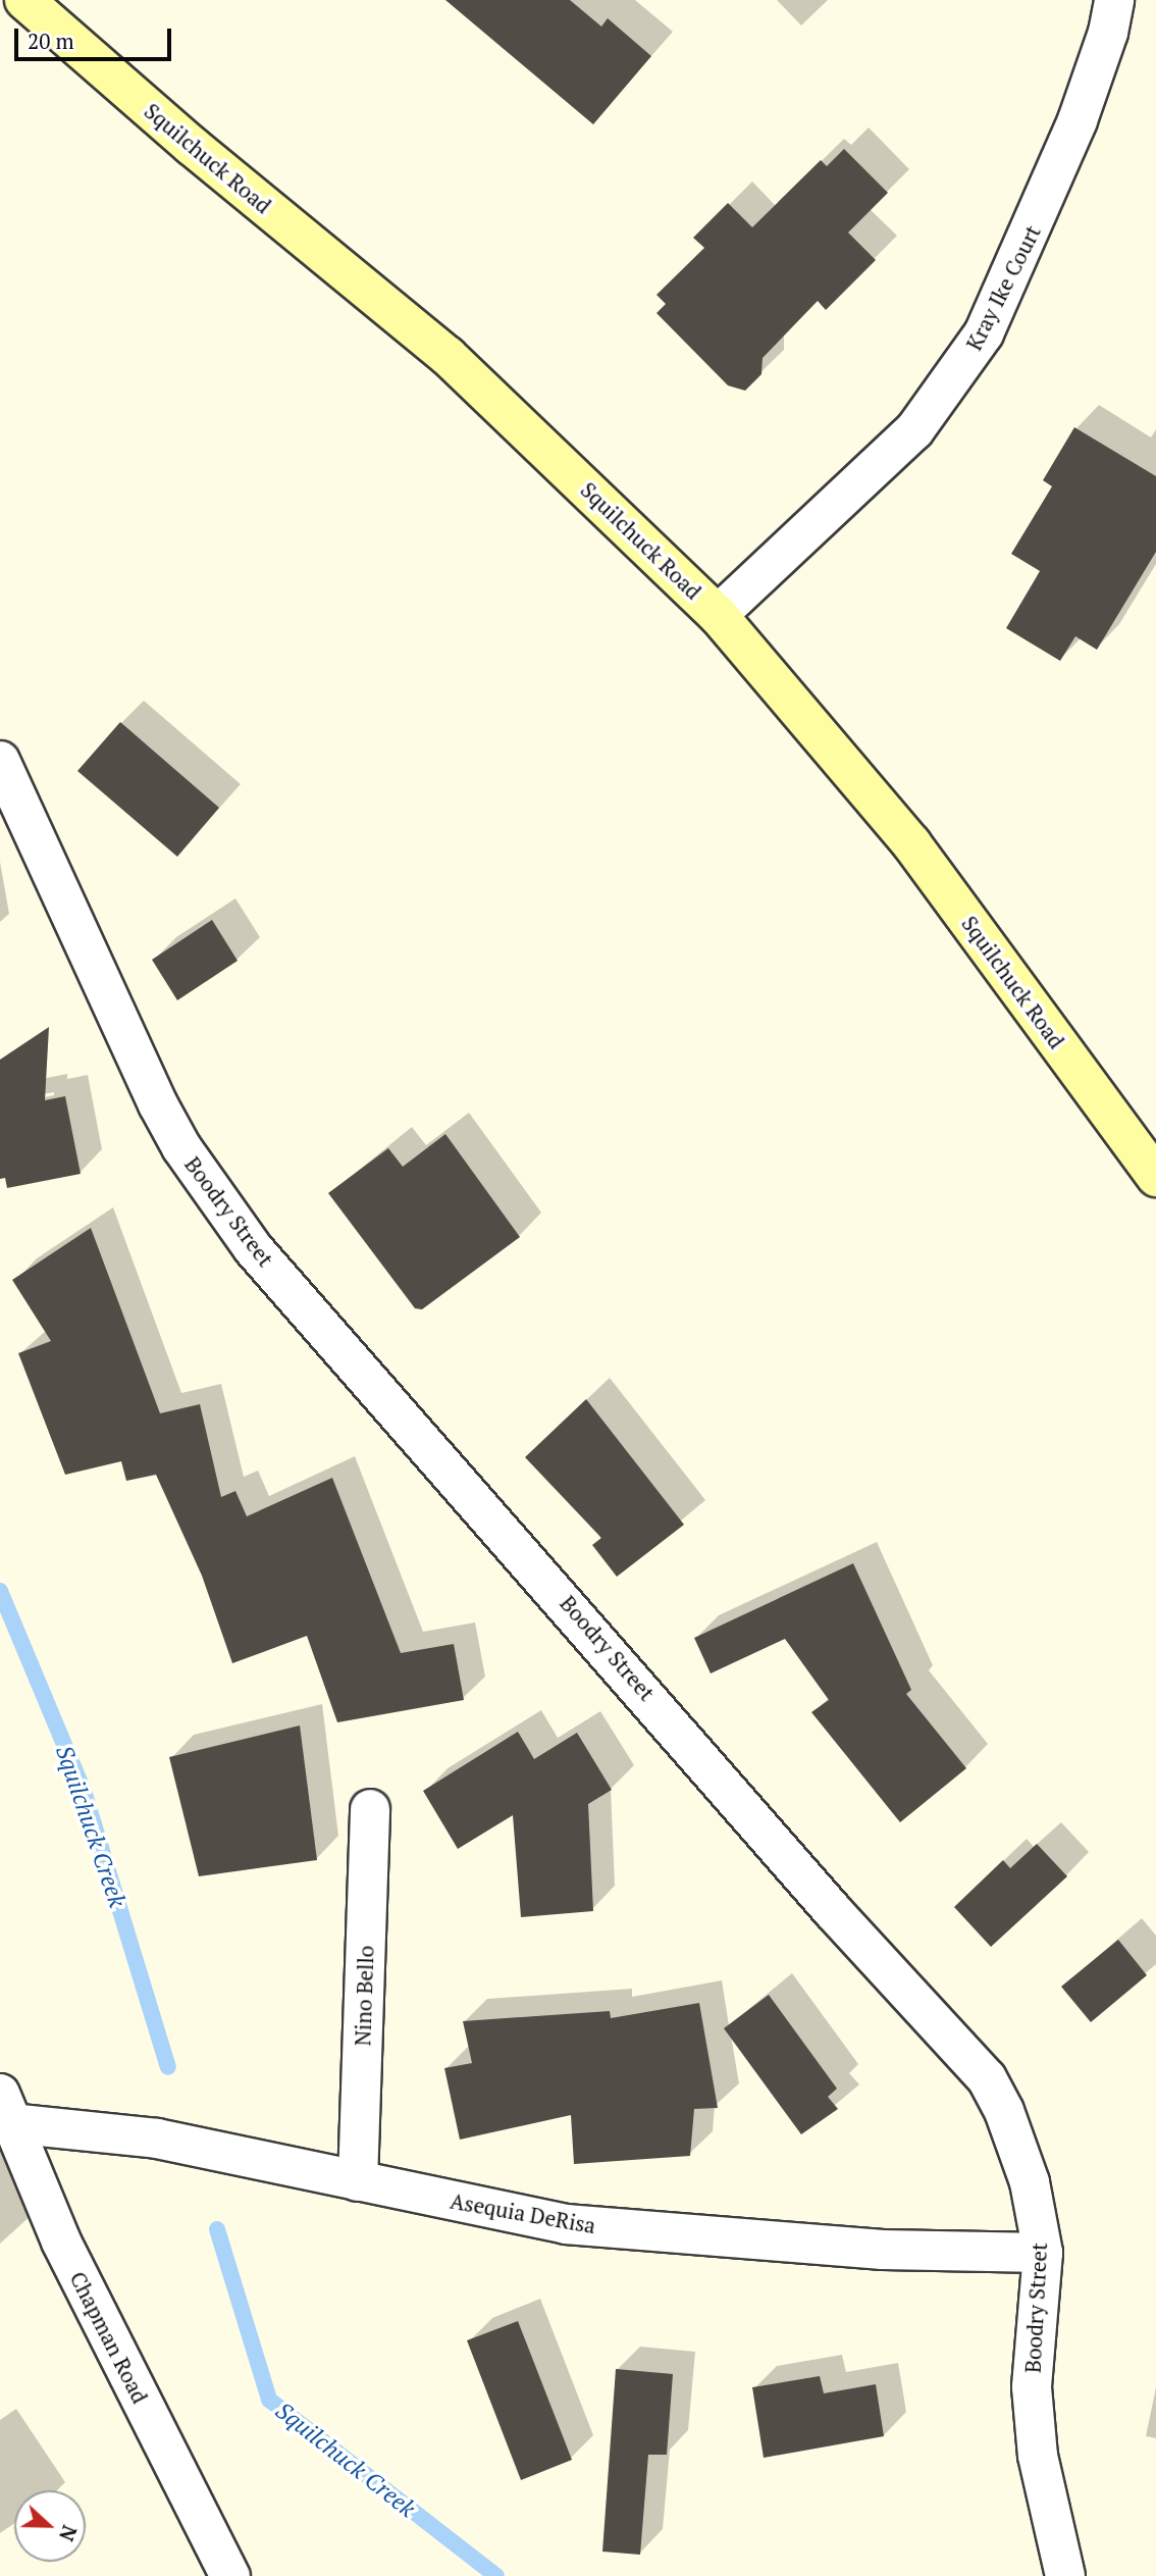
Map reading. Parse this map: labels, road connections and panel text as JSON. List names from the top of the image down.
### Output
{
  "streets": {
    "main road": ["Squilchuck Road"],
    "street": [
      "Kray Ike Court",
      "Boodry Street",
      "Nino Bello",
      "Asequia DeRisa",
      "Chapman Road"
    ]
  },
  "crossings": [
    ["Squilchuck Road", "Kray Ike Court"],
    ["Boodry Street", "Asequia DeRisa"],
    ["Nino Bello", "Asequia DeRisa"],
    ["Asequia DeRisa", "Chapman Road"]
  ],
  "water": ["Squilchuck Creek"],
  "scale_bar": "20 m",
  "north": "right"
}
